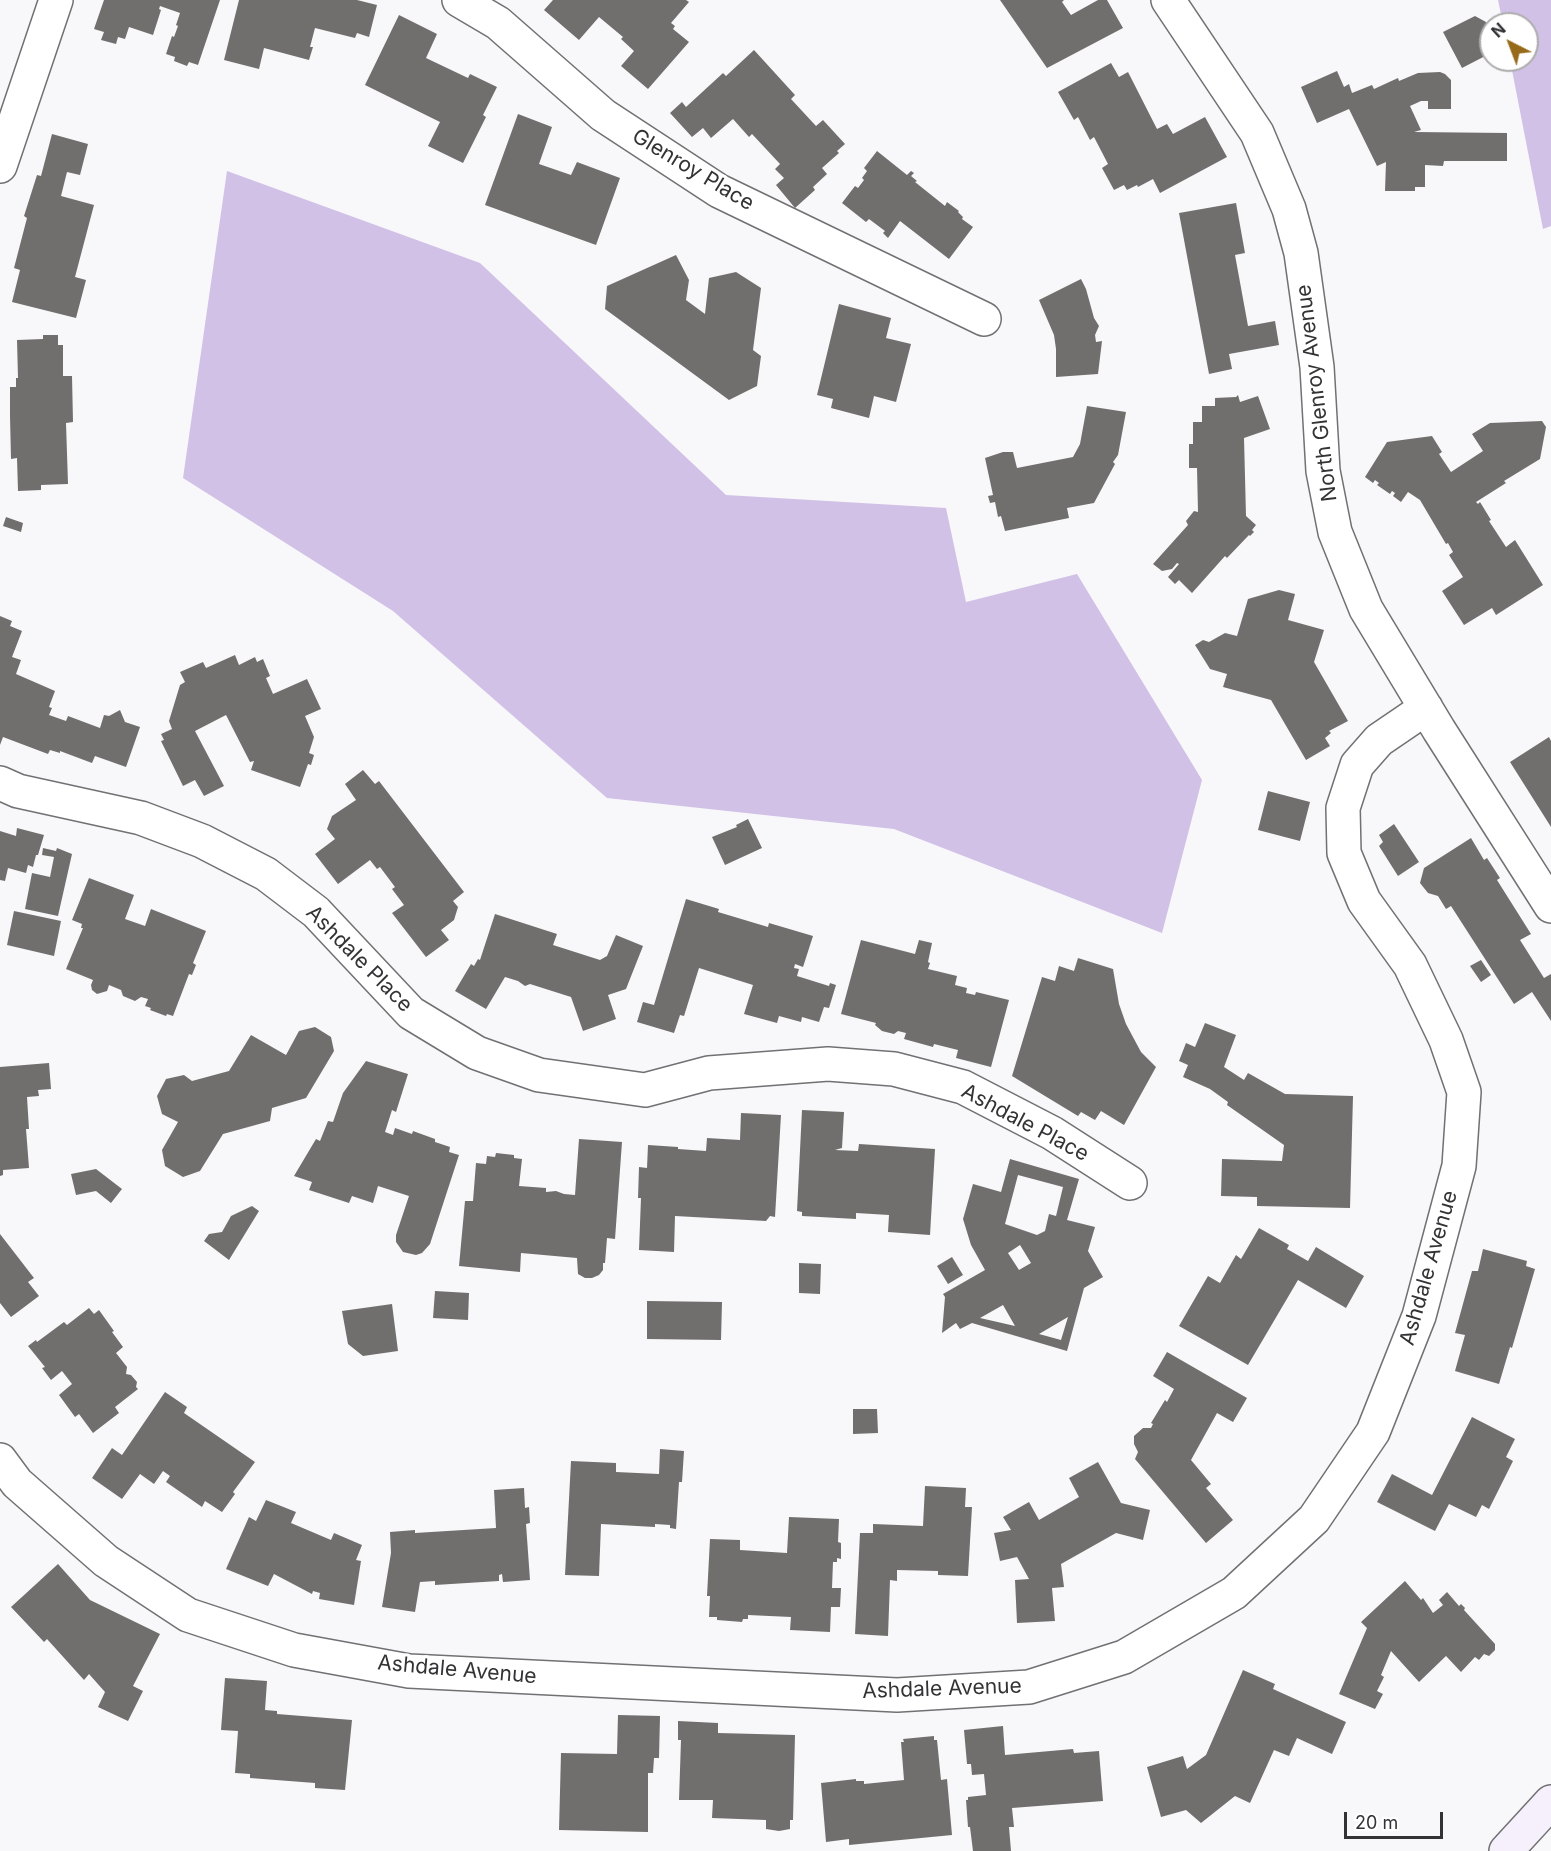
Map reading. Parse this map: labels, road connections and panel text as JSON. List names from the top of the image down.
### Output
{
  "streets": {
    "street": [
      "Glenroy Place",
      "North Glenroy Avenue",
      "Ashdale Place",
      "Ashdale Avenue"
    ]
  },
  "crossings": [
    ["North Glenroy Avenue", "Ashdale Avenue"]
  ],
  "scale_bar": "20 m",
  "north": "top left"
}
